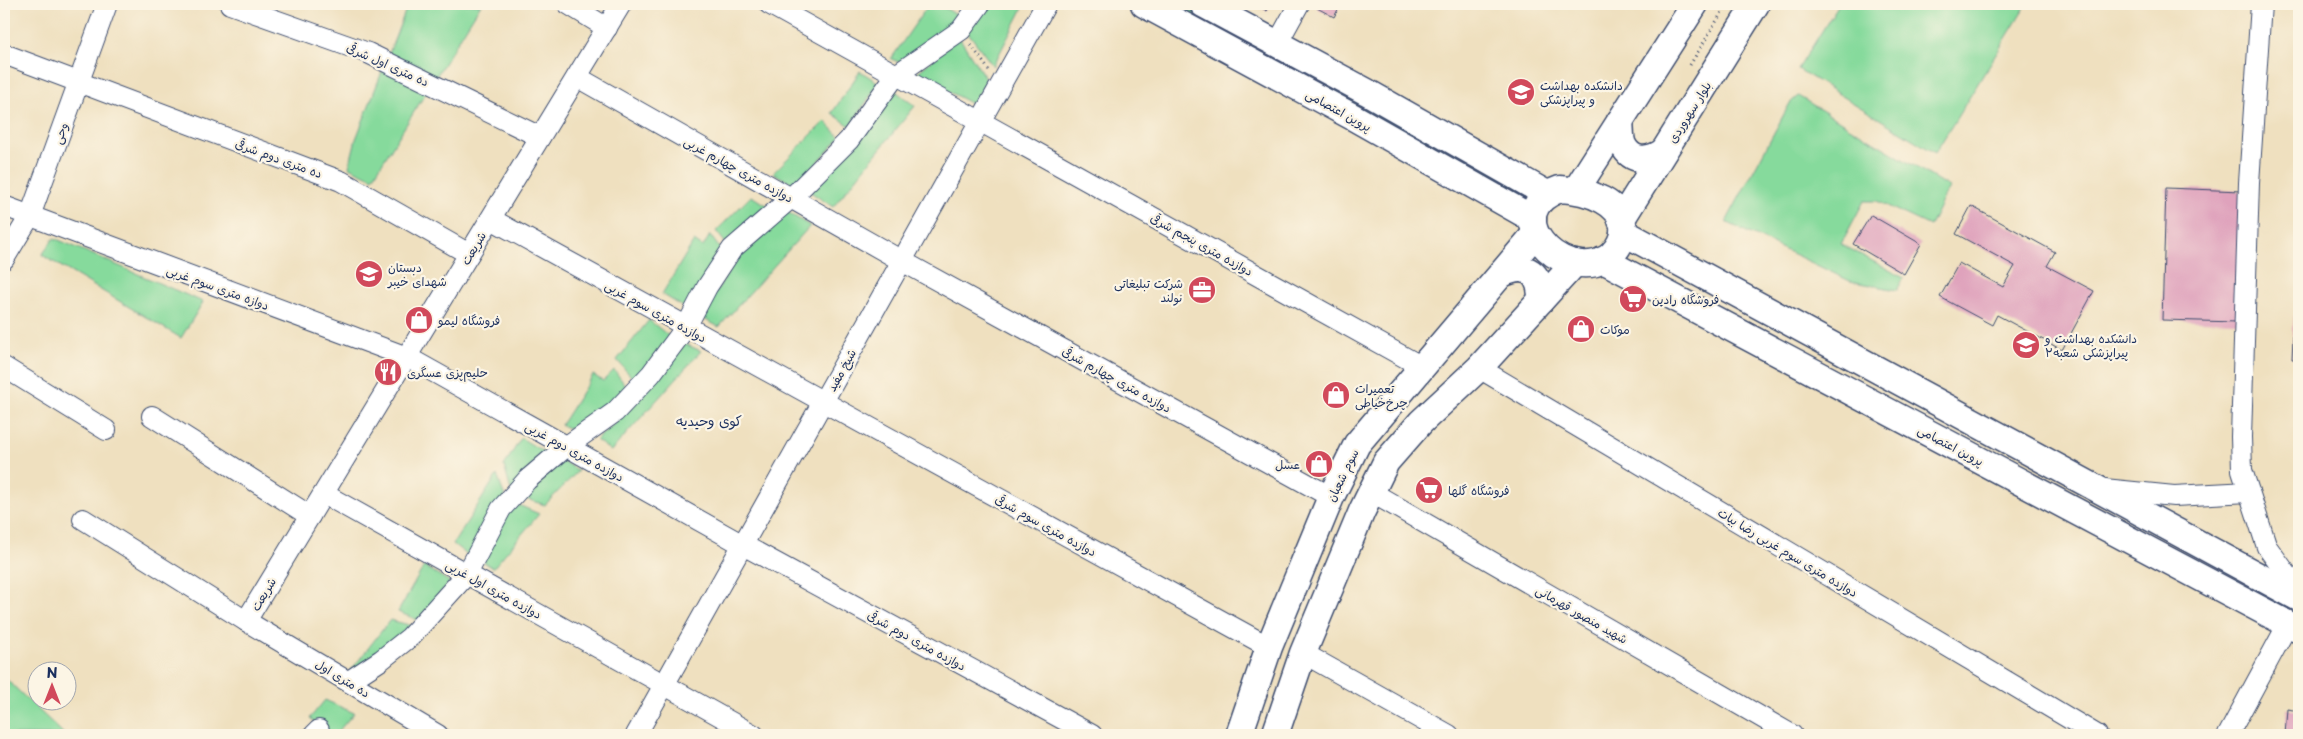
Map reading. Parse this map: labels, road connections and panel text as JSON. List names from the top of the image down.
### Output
{
  "streets": {
    "main road": ["پروین اعتصامی", "بلوار سهروردی", "سوم شعبان"],
    "street": [
      "ده متری اول شرقی",
      "وحی",
      "ده متری دوم شرقی",
      "دوازده متری چهارم غربی",
      "دوازده متری پنجم شرقی",
      "شریعت",
      "دوازه متری سوم غربی",
      "دوازده متری سوم غربی",
      "شیخ مفید",
      "دوازده متری چهارم شرقی",
      "دوازده متری دوم غربی",
      "دوازده متری سوم شرقی",
      "دوازده متری سوم غربی رضا بیات",
      "دوازده متری اول غربی",
      "شهید منصور قهرمانی",
      "دوازده متری دوم شرقی",
      "ده متری اول"
    ]
  },
  "crossings": [
    ["ده متری اول شرقی", "شریعت"],
    ["پروین اعتصامی", "بلوار سهروردی"],
    ["پروین اعتصامی", "سوم شعبان"],
    ["بلوار سهروردی", "سوم شعبان"],
    ["وحی", "ده متری دوم شرقی"],
    ["وحی", "دوازه متری سوم غربی"],
    ["ده متری دوم شرقی", "شریعت"],
    ["دوازده متری چهارم غربی", "شریعت"],
    ["دوازده متری چهارم غربی", "شیخ مفید"],
    ["دوازده متری چهارم غربی", "دوازده متری چهارم شرقی"],
    ["دوازده متری پنجم شرقی", "شیخ مفید"],
    ["دوازده متری پنجم شرقی", "سوم شعبان"],
    ["شریعت", "دوازه متری سوم غربی"],
    ["شریعت", "دوازده متری سوم غربی"],
    ["شریعت", "دوازده متری دوم غربی"],
    ["شریعت", "دوازده متری اول غربی"],
    ["شریعت", "ده متری اول"],
    ["دوازه متری سوم غربی", "دوازده متری دوم غربی"],
    ["دوازده متری سوم غربی", "شیخ مفید"],
    ["دوازده متری سوم غربی", "دوازده متری سوم شرقی"],
    ["شیخ مفید", "دوازده متری چهارم شرقی"],
    ["شیخ مفید", "دوازده متری دوم غربی"],
    ["شیخ مفید", "دوازده متری سوم شرقی"],
    ["شیخ مفید", "دوازده متری اول غربی"],
    ["شیخ مفید", "دوازده متری دوم شرقی"],
    ["دوازده متری چهارم شرقی", "سوم شعبان"],
    ["دوازده متری دوم غربی", "دوازده متری دوم شرقی"],
    ["سوم شعبان", "دوازده متری سوم شرقی"]
  ],
  "districts": ["کوی وحیدیه"],
  "places": {
    "school or university": ["دانشکده بهداشت و پیراپزشکی", "دبستان شهدای خیبر", "دانشکده بهداشت و پیراپزشکى شعبه۲"],
    "office": ["شرکت تبلیغاتی نولند"],
    "supermarket": ["فروشگاه رادین", "فروشگاه گلها"],
    "shop": [
      "فروشگاه لیمو",
      "موکات",
      "تعمیرات چرخ‌خیاطی",
      "عسل"
    ],
    "restaurant": ["حلیم‌پزی عسگری"]
  },
  "north": "top"
}
